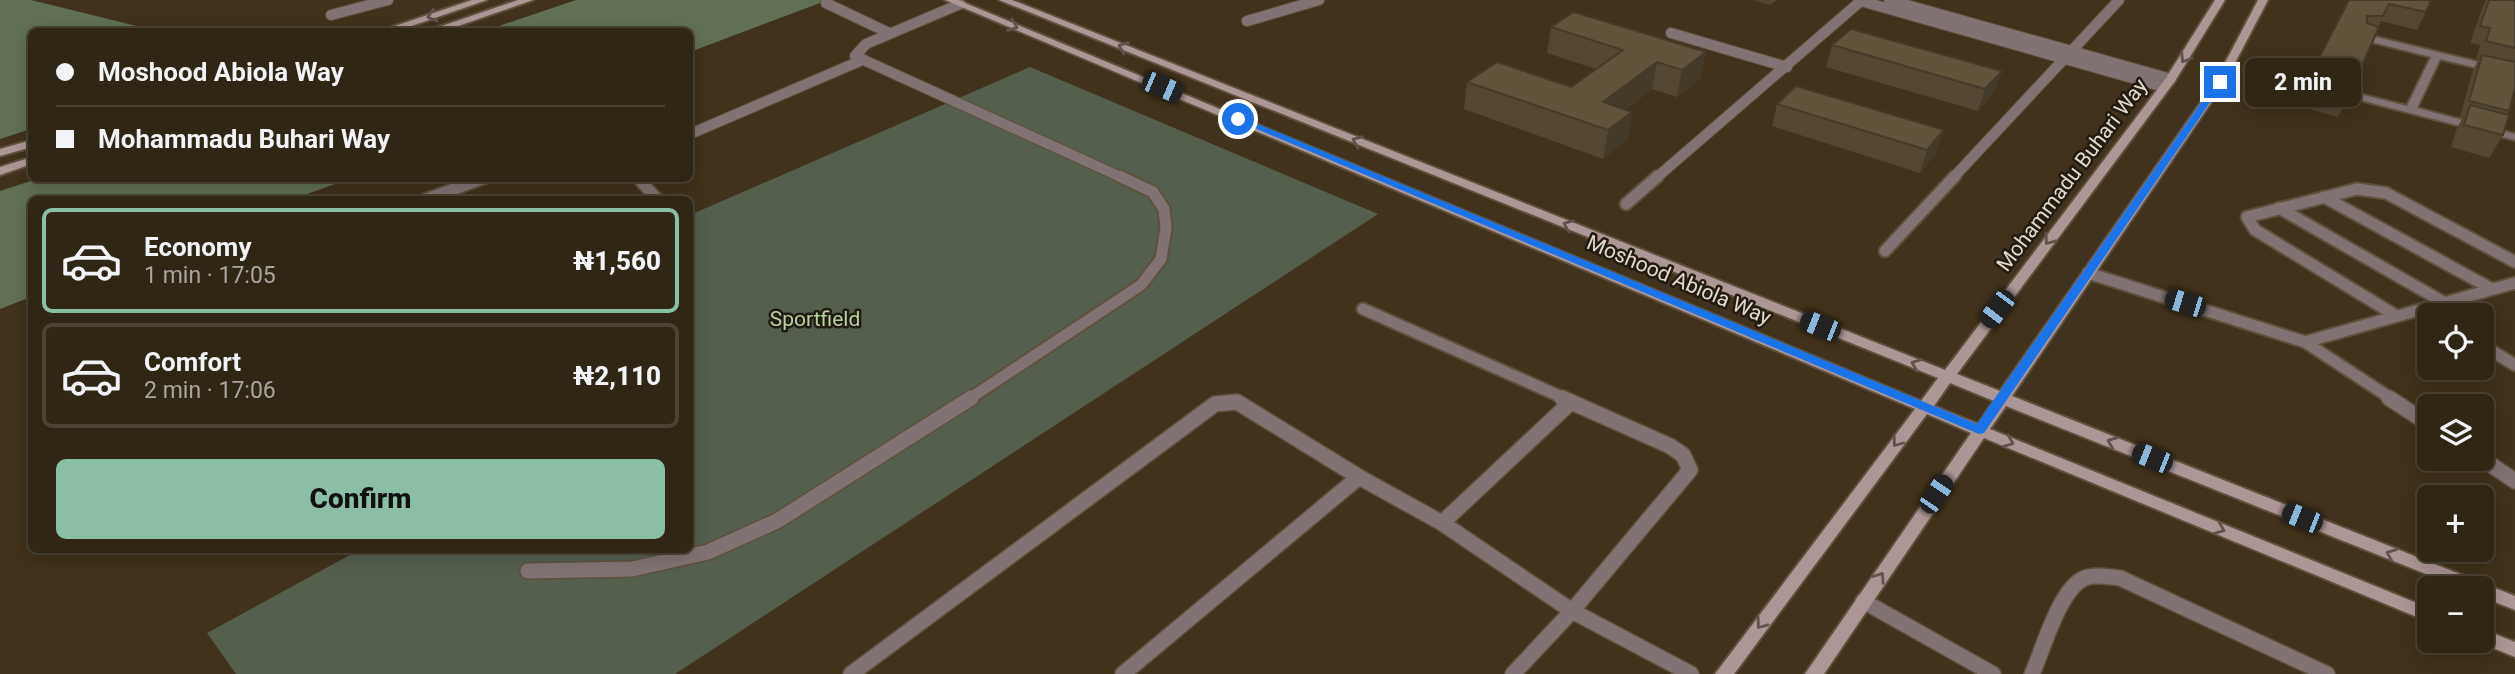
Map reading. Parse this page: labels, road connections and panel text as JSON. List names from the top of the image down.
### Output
{
  "streets": {
    "main road": ["Mohammadu Buhari Way", "Moshood Abiola Way"]
  },
  "crossings": [
    ["Mohammadu Buhari Way", "Moshood Abiola Way"]
  ],
  "parks": ["Sportfield"],
  "page": {
    "banner": ["Moshood Abiola Way", "Mohammadu Buhari Way"],
    "bubble": "2 min",
    "list": [
      {
        "name": "Economy",
        "note": "1 min · 17:05",
        "value": "₦1,560"
      },
      {
        "name": "Comfort",
        "note": "2 min · 17:06",
        "value": "₦2,110"
      }
    ],
    "map_buttons": ["+", "−"],
    "buttons": "Confirm"
  }
}
